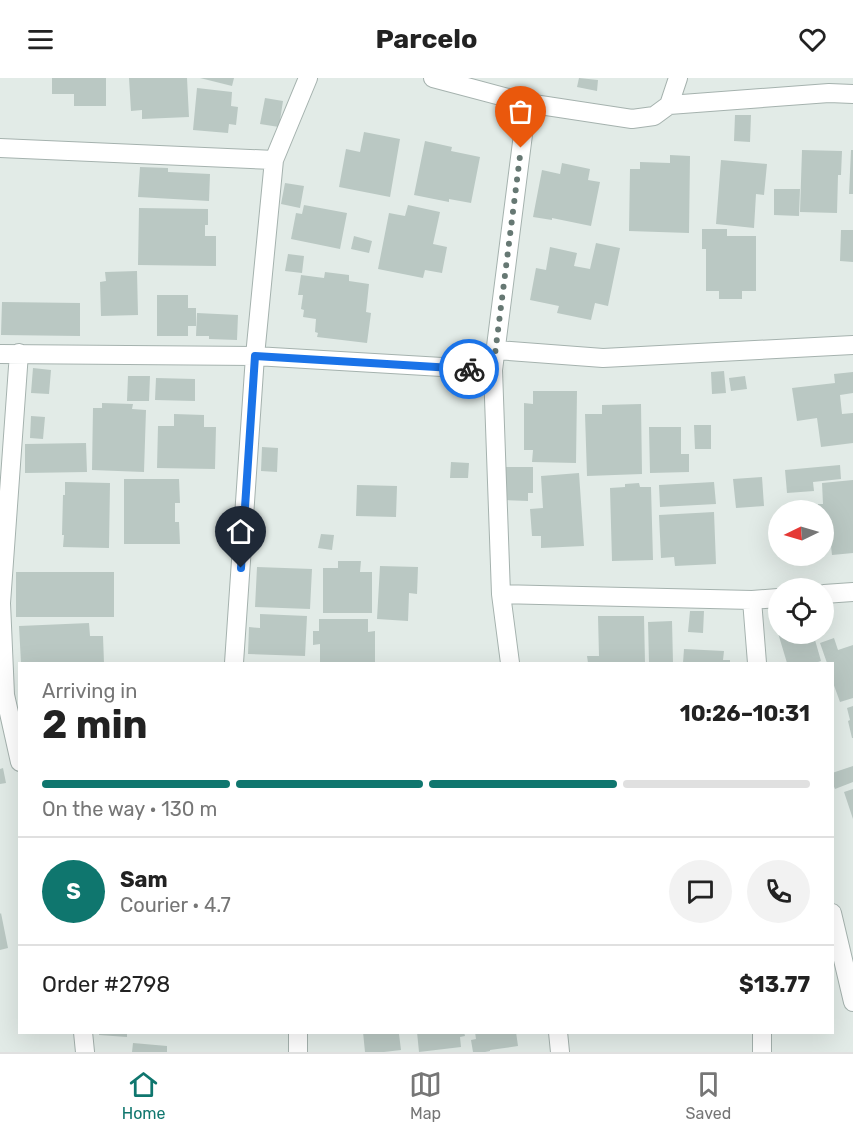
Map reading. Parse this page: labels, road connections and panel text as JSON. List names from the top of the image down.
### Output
{
  "north": "left",
  "page": {
    "header": "Parcelo",
    "heading": ["2 min", "Arriving in", "10:26–10:31"],
    "panel": [
      "Sam",
      "Courier · 4.7",
      "Order #2798",
      "$13.77"
    ],
    "bar": "On the way · 130 m",
    "round": "S",
    "tabs": ["Home", "Map", "Saved"]
  }
}
